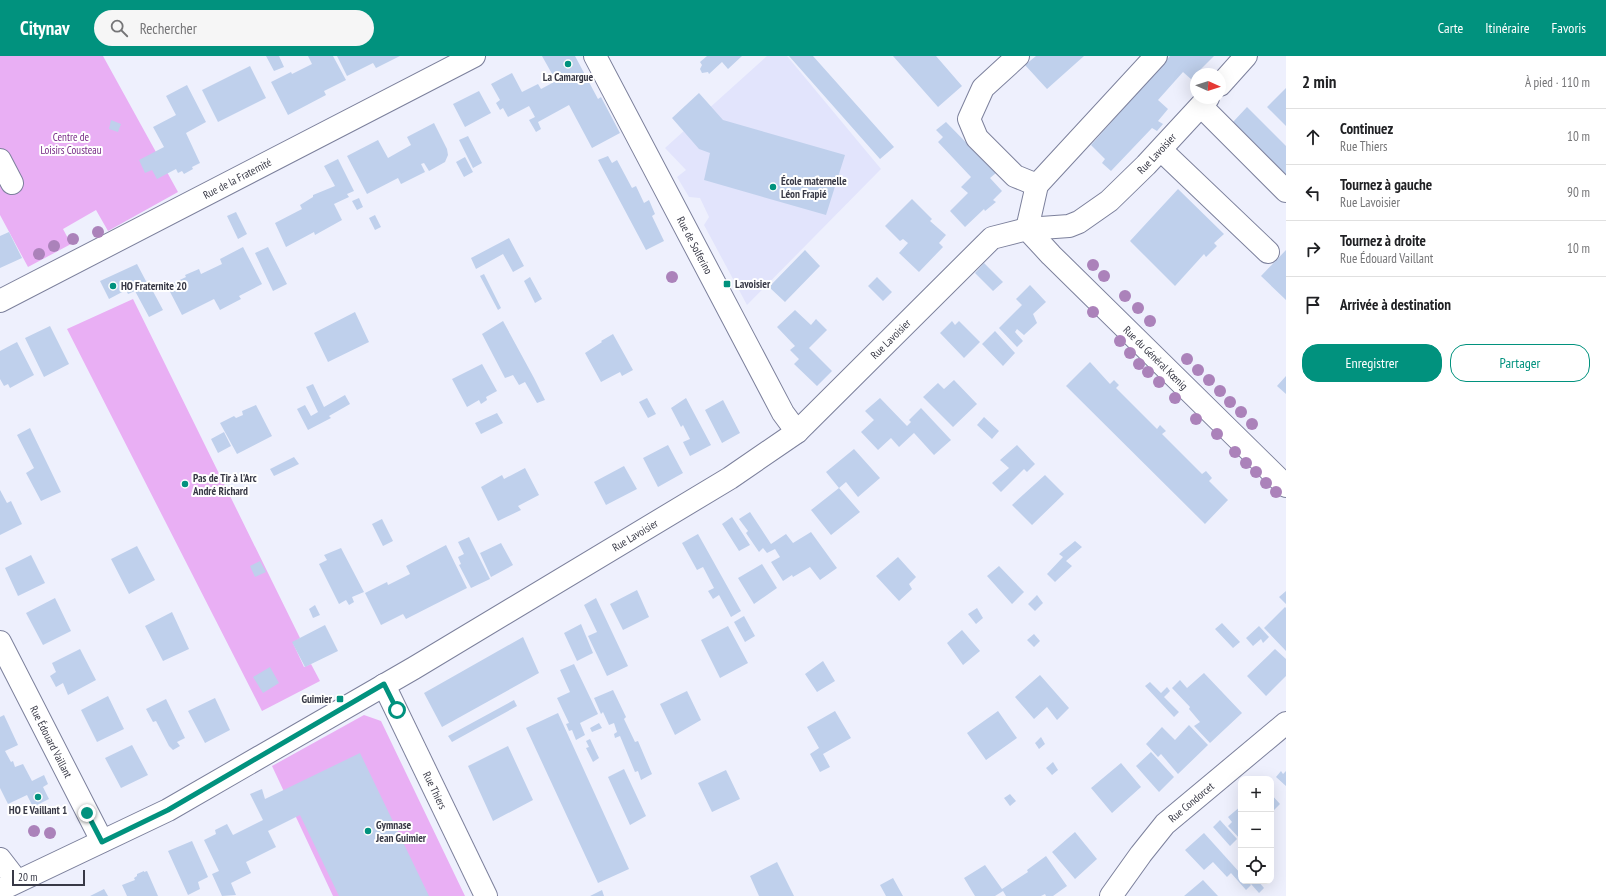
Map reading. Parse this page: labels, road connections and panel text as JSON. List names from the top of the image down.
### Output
{
  "streets": {
    "street": [
      "Rue Lavoisier",
      "Rue de la Fraternité",
      "Rue de Solferino",
      "Rue du Général Kœnig",
      "Rue Édouard Vaillant",
      "Rue Thiers",
      "Rue Condorcet"
    ]
  },
  "crossings": [
    ["Rue Lavoisier", "Rue de Solferino"],
    ["Rue Lavoisier", "Rue du Général Kœnig"],
    ["Rue Lavoisier", "Rue Édouard Vaillant"],
    ["Rue Lavoisier", "Rue Thiers"]
  ],
  "parks": ["Centre de Loisirs Cousteau"],
  "places": {
    "other": [
      "La Camargue",
      "École maternelle Léon Frapié",
      "HO Fraternite 20",
      "Pas de Tir à l'Arc André Richard",
      "HO E Vaillant 1",
      "Gymnase Jean Guimier"
    ],
    "transit": ["Lavoisier", "Guimier"]
  },
  "scale_bar": "20 m",
  "north": "right",
  "page": {
    "header": "Citynav",
    "search": "Rechercher",
    "nav": ["Carte", "Itinéraire", "Favoris"],
    "heading": ["2 min", "À pied · 110 m"],
    "list": [
      ["Continuez", "Rue Thiers", "10 m"],
      ["Tournez à gauche", "Rue Lavoisier", "90 m"],
      ["Tournez à droite", "Rue Édouard Vaillant", "10 m"],
      "Arrivée à destination"
    ],
    "buttons": ["Enregistrer", "Partager"],
    "map_buttons": ["+", "−"],
    "scale": "20 m"
  }
}
